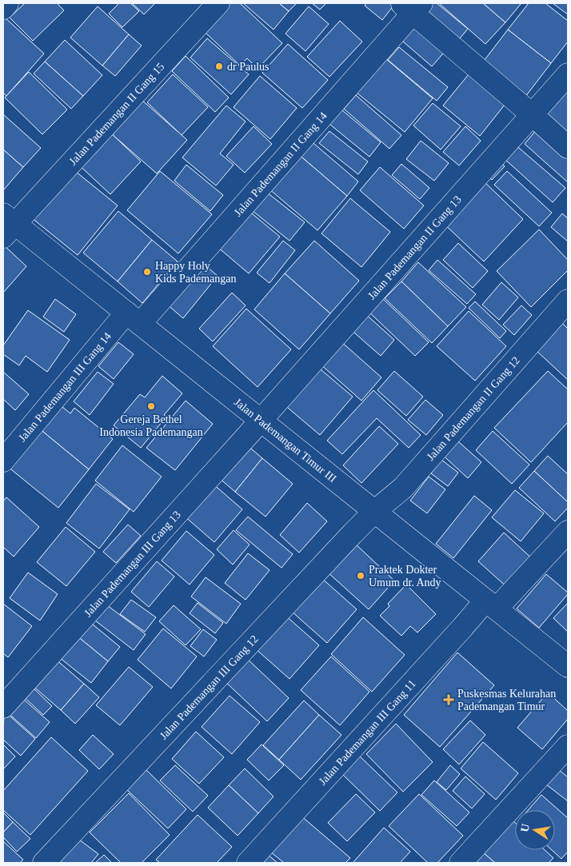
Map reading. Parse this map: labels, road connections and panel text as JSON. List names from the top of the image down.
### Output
{
  "streets": {
    "street": [
      "Jalan Pademangan II Gang 15",
      "Jalan Pademangan II Gang 14",
      "Jalan Pademangan II Gang 13",
      "Jalan Pademangan III Gang 14",
      "Jalan Pademangan II Gang 12",
      "Jalan Pademangan Timur III",
      "Jalan Pademangan III Gang 13",
      "Jalan Pademangan III Gang 12",
      "Jalan Pademangan III Gang 11"
    ]
  },
  "crossings": [
    ["Jalan Pademangan II Gang 15", "Jalan Pademangan Timur III"],
    ["Jalan Pademangan II Gang 14", "Jalan Pademangan III Gang 14"],
    ["Jalan Pademangan II Gang 14", "Jalan Pademangan Timur III"],
    ["Jalan Pademangan II Gang 13", "Jalan Pademangan Timur III"],
    ["Jalan Pademangan II Gang 13", "Jalan Pademangan III Gang 13"],
    ["Jalan Pademangan III Gang 14", "Jalan Pademangan Timur III"],
    ["Jalan Pademangan II Gang 12", "Jalan Pademangan Timur III"],
    ["Jalan Pademangan II Gang 12", "Jalan Pademangan III Gang 12"],
    ["Jalan Pademangan Timur III", "Jalan Pademangan III Gang 13"],
    ["Jalan Pademangan Timur III", "Jalan Pademangan III Gang 12"],
    ["Jalan Pademangan Timur III", "Jalan Pademangan III Gang 11"]
  ],
  "places": {
    "other": [
      "dr Paulus",
      "Happy Holy Kids Pademangan",
      "Gereja Bethel Indonesia Pademangan",
      "Praktek Dokter Umum dr. Andy"
    ],
    "health": ["Puskesmas Kelurahan Pademangan Timur"]
  },
  "north": "left"
}
